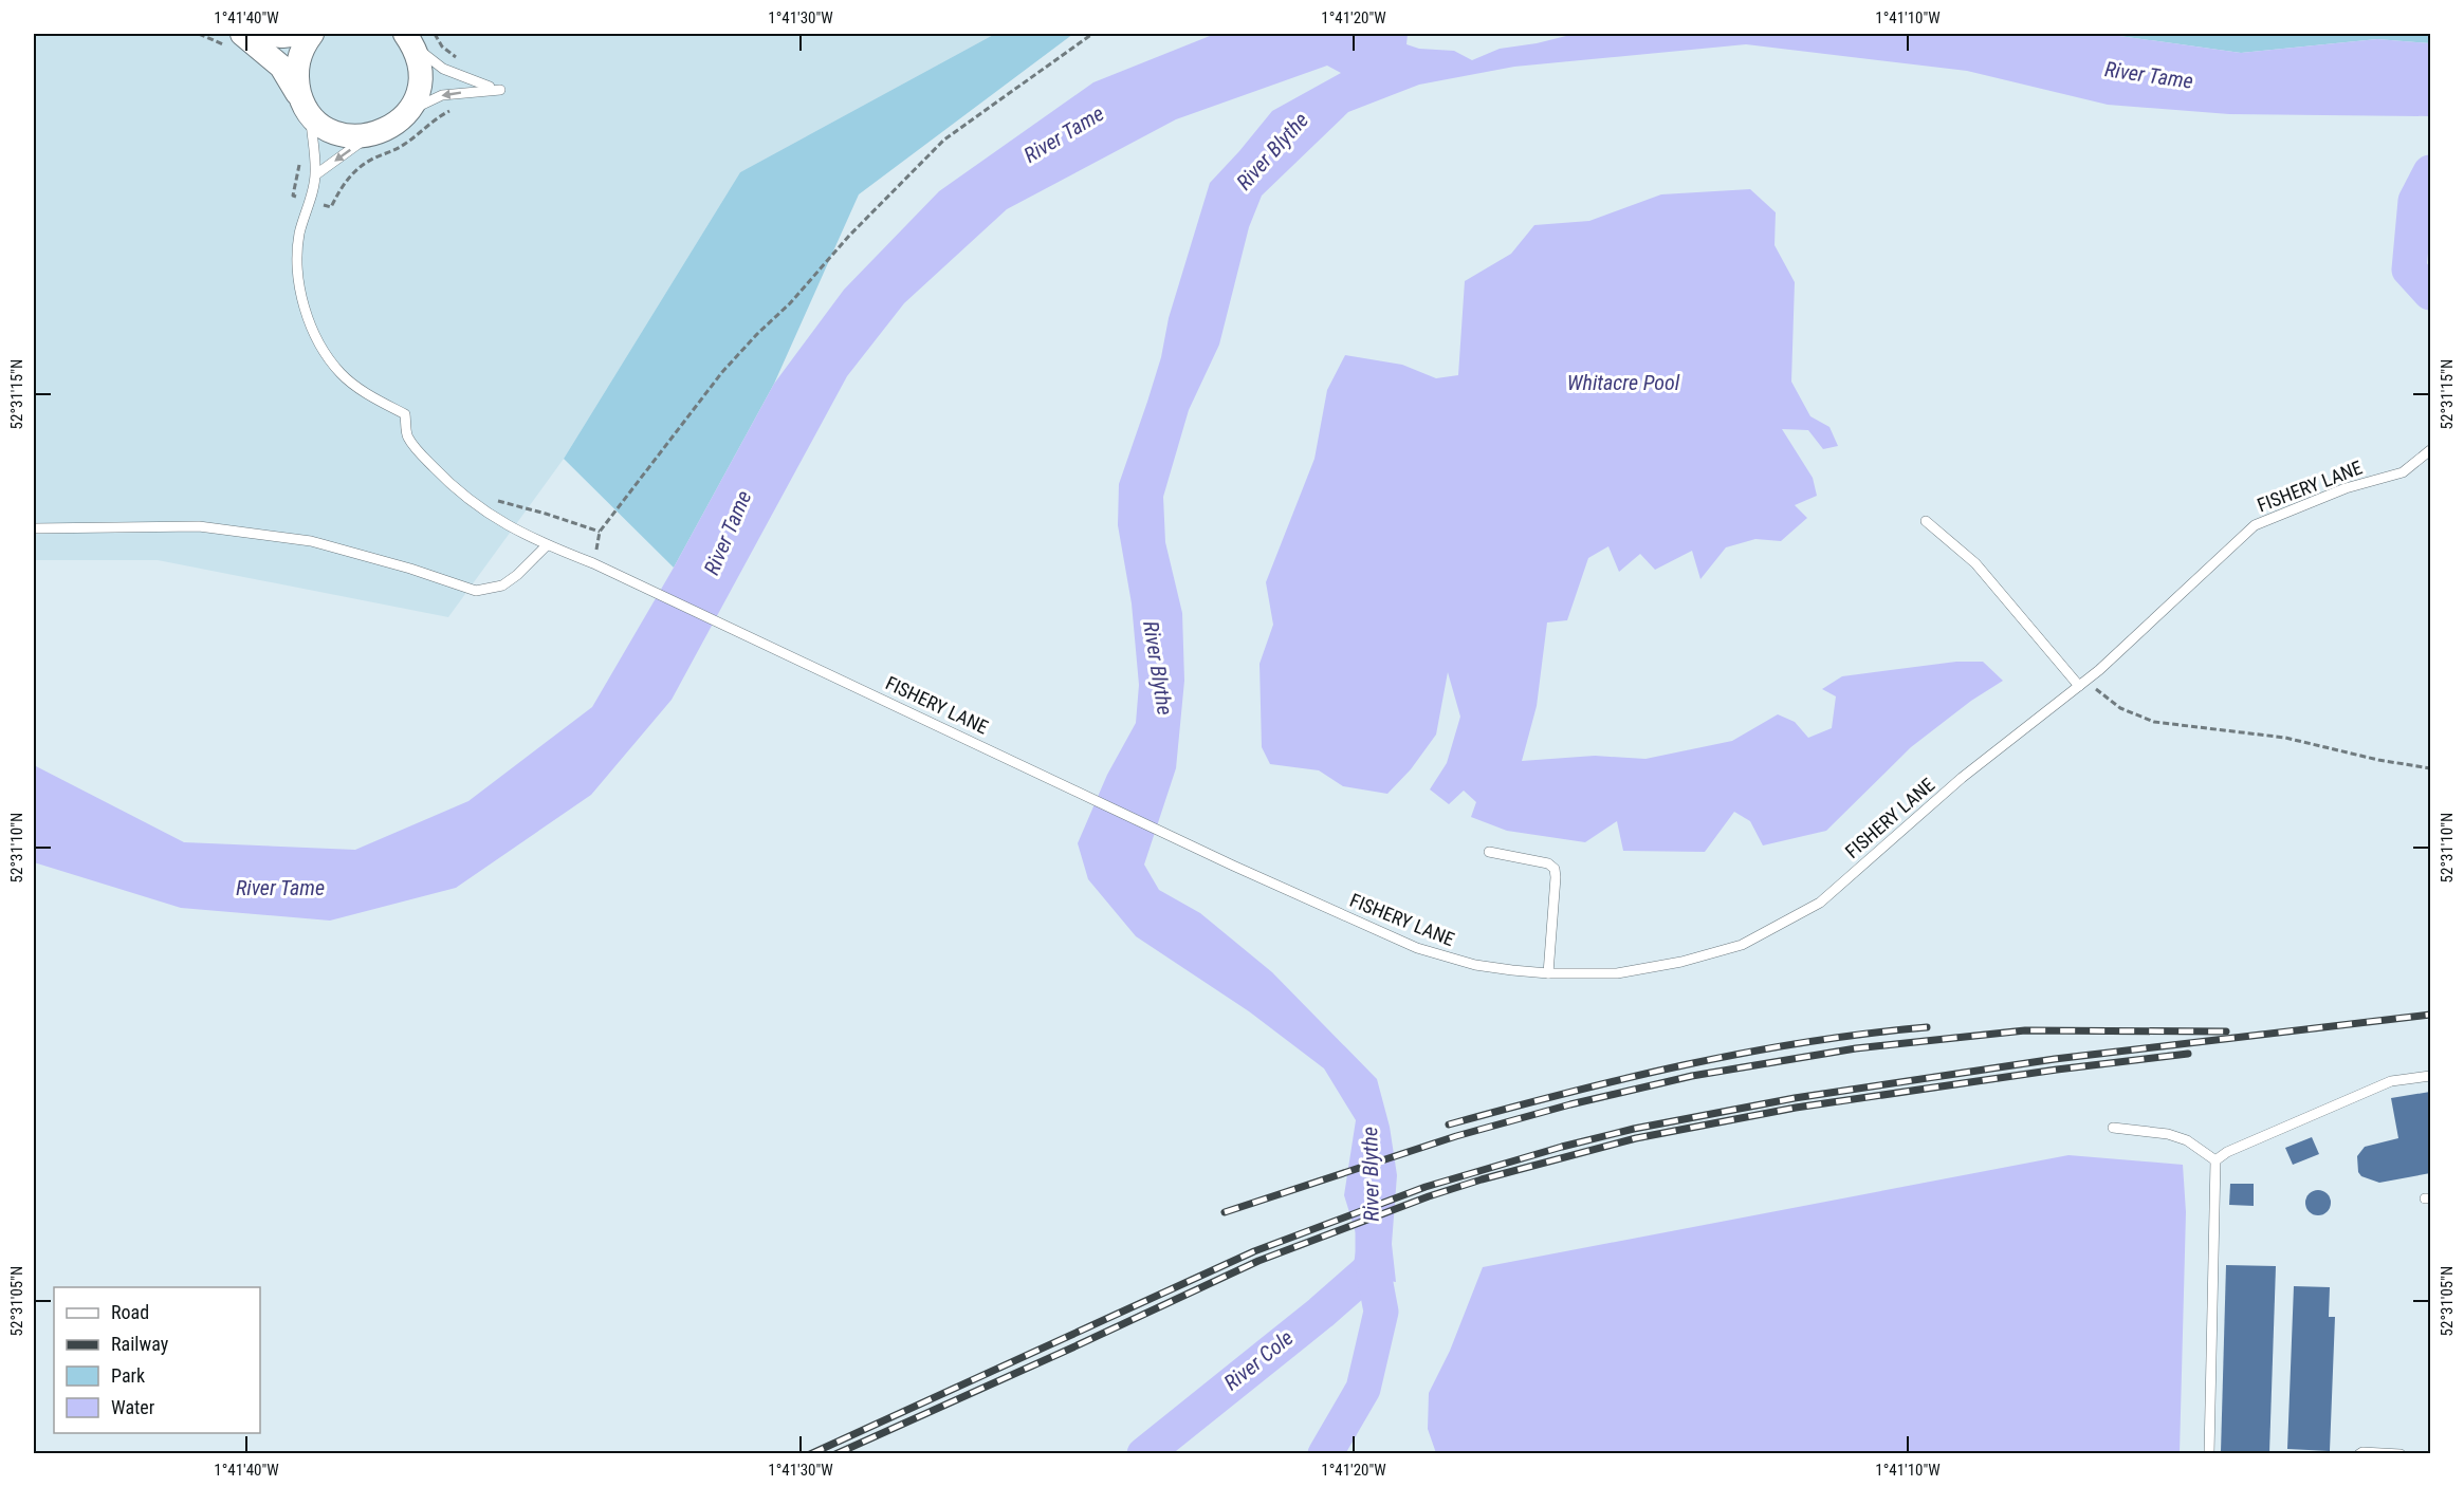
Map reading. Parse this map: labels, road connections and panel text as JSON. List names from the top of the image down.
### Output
{
  "streets": {
    "lane": ["FISHERY LANE"]
  },
  "water": [
    "River Tame",
    "River Blythe",
    "Whitacre Pool",
    "River Cole"
  ],
  "legend": [
    "Road",
    "Railway",
    "Park",
    "Water"
  ],
  "coordinates": [
    "1°41'40\"W",
    "1°41'30\"W",
    "1°41'20\"W",
    "1°41'10\"W",
    "52°31'15\"N",
    "52°31'10\"N",
    "52°31'05\"N"
  ]
}
